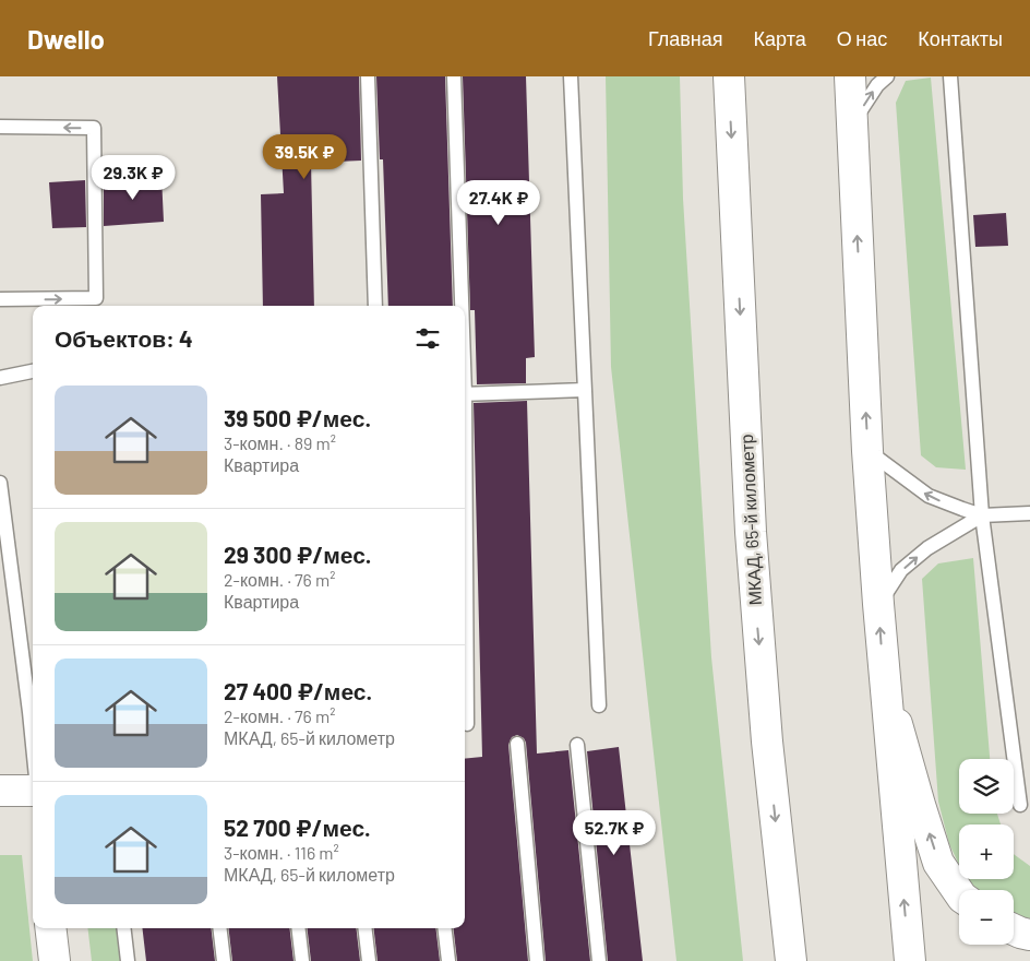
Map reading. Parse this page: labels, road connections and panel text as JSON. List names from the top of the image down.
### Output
{
  "streets": {
    "main road": ["МКАД, 65-й километр"]
  },
  "page": {
    "header": "Dwello",
    "nav": [
      "Главная",
      "Карта",
      "О нас",
      "Контакты"
    ],
    "price": [
      "39.5K ₽",
      "29.3K ₽",
      "27.4K ₽",
      "52.7K ₽"
    ],
    "heading": "Объектов: 4",
    "list": [
      {
        "name": "39 500 ₽/мес.",
        "note": "3-комн. · 89 m² · Квартира"
      },
      {
        "name": "29 300 ₽/мес.",
        "note": "2-комн. · 76 m² · Квартира"
      },
      {
        "name": "27 400 ₽/мес.",
        "note": "2-комн. · 76 m² · МКАД, 65-й километр"
      },
      {
        "name": "52 700 ₽/мес.",
        "note": "3-комн. · 116 m² · МКАД, 65-й километр"
      }
    ],
    "map_buttons": ["+", "−"]
  }
}
